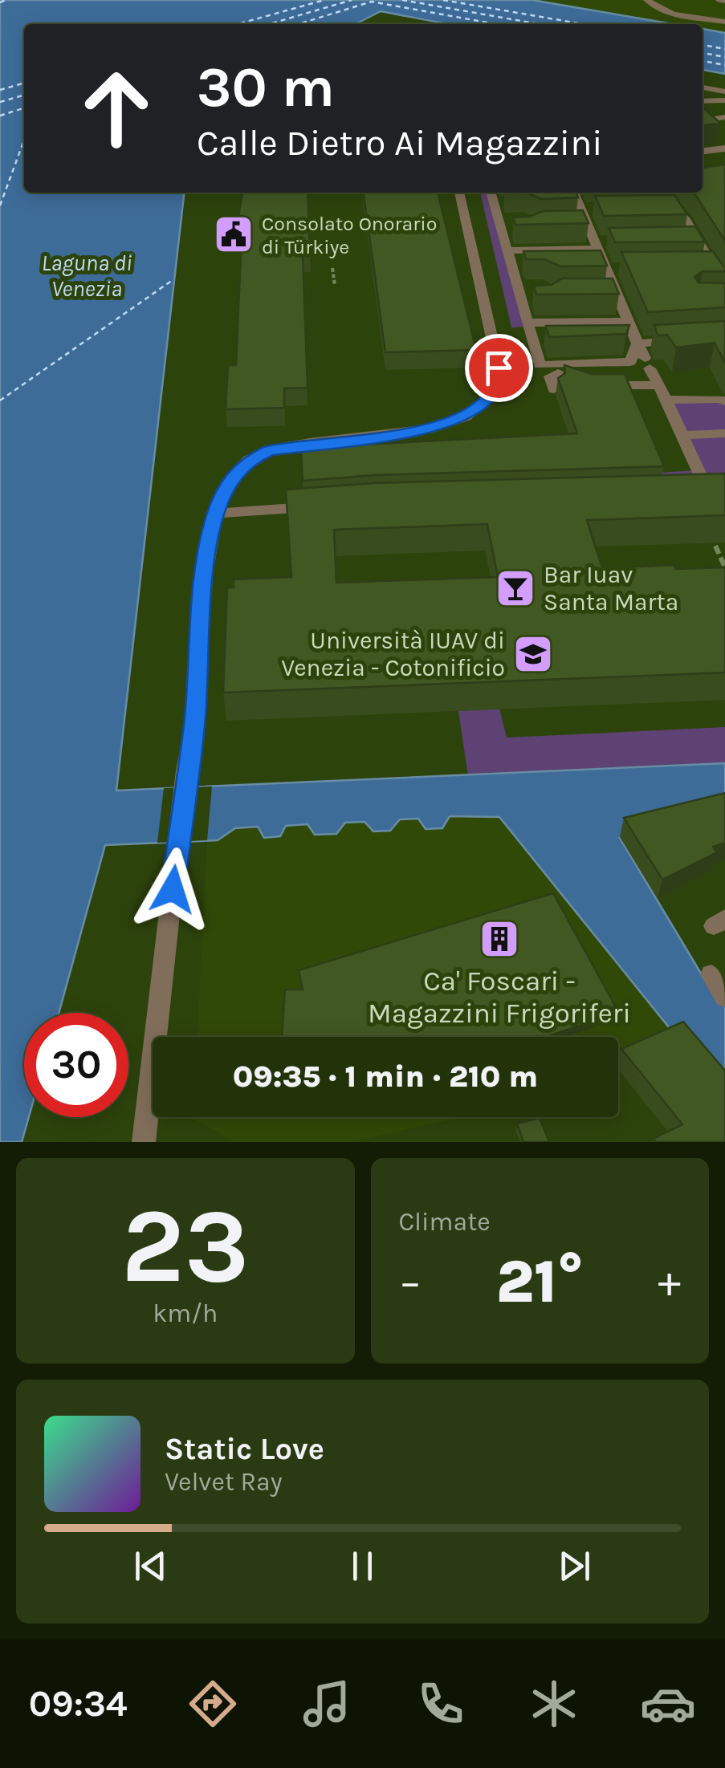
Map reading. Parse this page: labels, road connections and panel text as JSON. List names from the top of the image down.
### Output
{
  "water": ["Laguna di Venezia"],
  "places": {
    "public building": ["Consolato Onorario di Türkiye"],
    "bar": ["Bar Iuav Santa Marta"],
    "school or university": ["Università IUAV di Venezia - Cotonificio"],
    "building": ["Ca' Foscari - Magazzini Frigoriferi"]
  },
  "page": {
    "turn": ["30 m", "Calle Dietro Ai Magazzini"],
    "limit": "30",
    "trip": "09:35 · 1 min · 210 m",
    "tile": [
      ["23", "km/h"],
      "Climate"
    ],
    "heat": ["−", "21°", "+"],
    "song": ["Static Love", "Velvet Ray"],
    "tabs": "09:34"
  }
}
